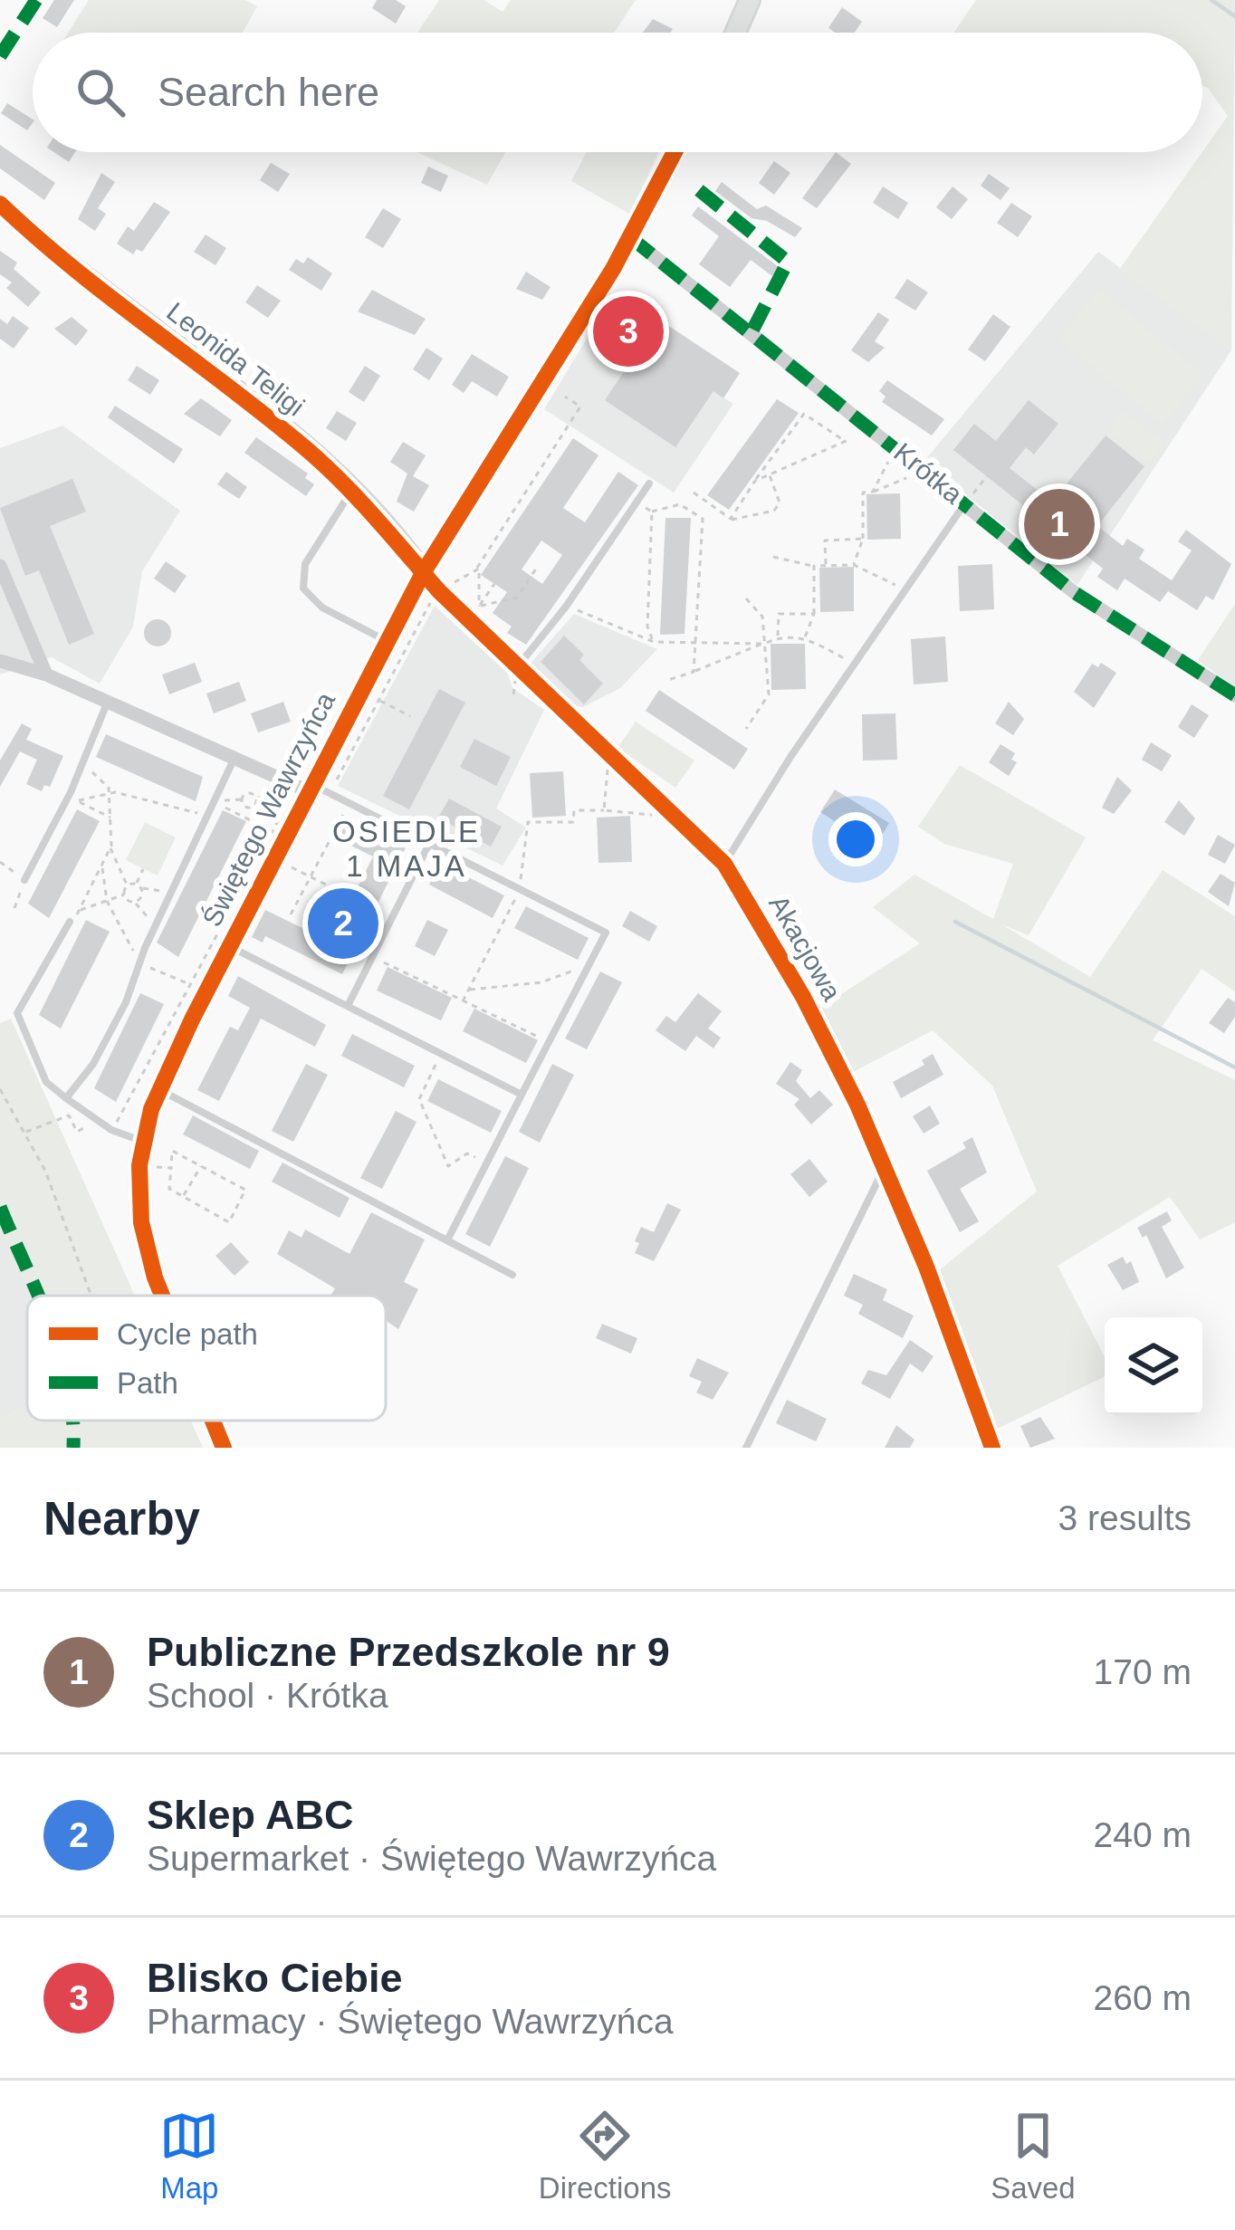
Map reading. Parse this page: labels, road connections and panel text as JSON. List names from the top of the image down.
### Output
{
  "streets": {
    "street": [
      "Leonida Teligi",
      "Krótka",
      "Świętego Wawrzyńca",
      "Akacjowa"
    ]
  },
  "crossings": [
    ["Leonida Teligi", "Świętego Wawrzyńca"],
    ["Leonida Teligi", "Akacjowa"],
    ["Krótka", "Świętego Wawrzyńca"],
    ["Świętego Wawrzyńca", "Akacjowa"]
  ],
  "districts": ["OSIEDLE 1 MAJA"],
  "legend": ["Cycle path", "Path"],
  "page": {
    "search": "Search here",
    "pins": ["3", "1", "2"],
    "heading": ["Nearby", "3 results"],
    "list": [
      {
        "mark": "1",
        "name": "Publiczne Przedszkole nr 9",
        "note": "School · Krótka",
        "value": "170 m"
      },
      {
        "mark": "2",
        "name": "Sklep ABC",
        "note": "Supermarket · Świętego Wawrzyńca",
        "value": "240 m"
      },
      {
        "mark": "3",
        "name": "Blisko Ciebie",
        "note": "Pharmacy · Świętego Wawrzyńca",
        "value": "260 m"
      }
    ],
    "nav": ["Map", "Directions", "Saved"]
  }
}
